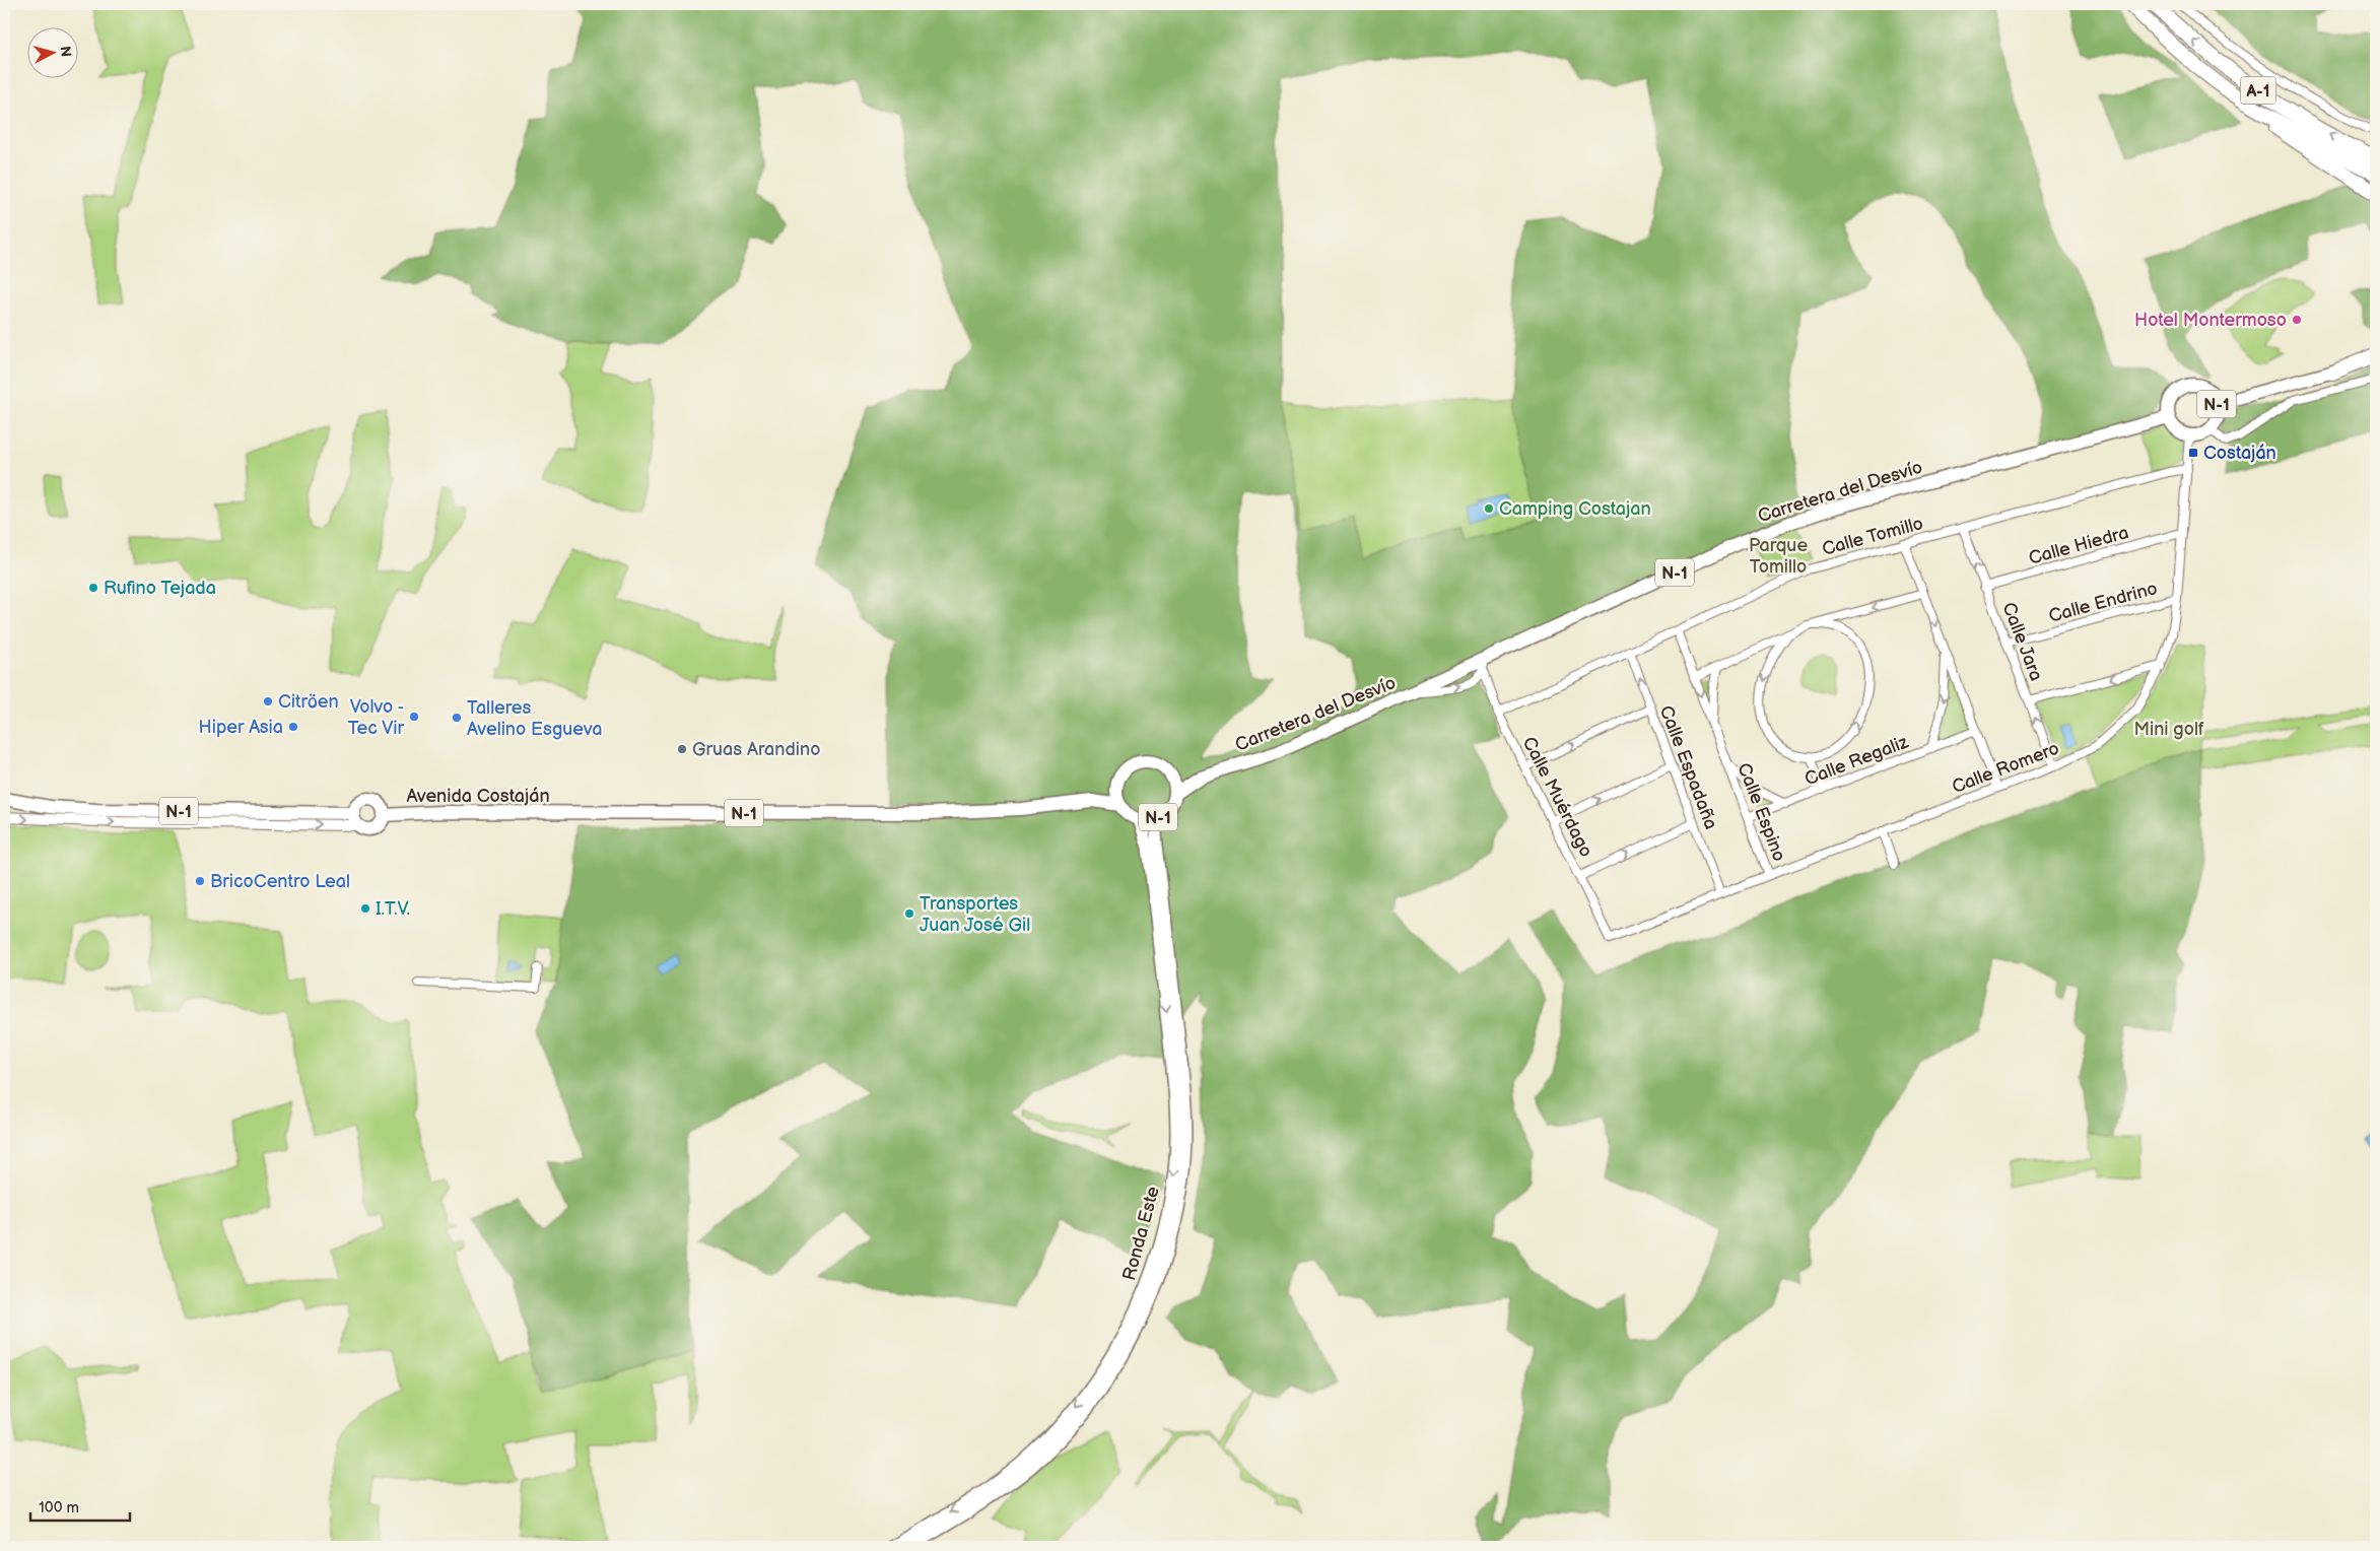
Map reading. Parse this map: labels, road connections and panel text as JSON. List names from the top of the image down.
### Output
{
  "streets": {
    "highway": [
      "A-1",
      "N-1",
      "Carretera del Desvío",
      "Avenida Costaján"
    ],
    "main road": ["Ronda Este"],
    "street": [
      "Calle Tomillo",
      "Calle Hiedra",
      "Calle Endrino",
      "Calle Jara",
      "Calle Regaliz",
      "Calle Espadaña",
      "Calle Romero",
      "Calle Muérdago",
      "Calle Espino"
    ]
  },
  "crossings": [
    ["N-1", "Carretera del Desvío"],
    ["N-1", "Calle Romero"],
    ["N-1", "Avenida Costaján"],
    ["N-1", "Ronda Este"],
    ["Carretera del Desvío", "Calle Romero"],
    ["Carretera del Desvío", "Calle Muérdago"],
    ["Carretera del Desvío", "Ronda Este"],
    ["Calle Tomillo", "Calle Jara"],
    ["Calle Tomillo", "Calle Espadaña"],
    ["Calle Tomillo", "Calle Romero"],
    ["Calle Tomillo", "Calle Muérdago"],
    ["Calle Tomillo", "Calle Espino"],
    ["Calle Hiedra", "Calle Jara"],
    ["Calle Hiedra", "Calle Romero"],
    ["Calle Endrino", "Calle Jara"],
    ["Calle Endrino", "Calle Romero"],
    ["Calle Jara", "Calle Romero"],
    ["Calle Regaliz", "Calle Espino"],
    ["Calle Espadaña", "Calle Romero"],
    ["Calle Romero", "Calle Muérdago"],
    ["Calle Romero", "Calle Espino"]
  ],
  "parks": ["Parque Tomillo", "Mini golf"],
  "places": {
    "other": [
      "Hotel Montermoso",
      "Camping Costajan",
      "Rufino Tejada",
      "Citröen",
      "Volvo - Tec Vir",
      "Talleres Avelino Esgueva",
      "Hiper Asia",
      "Gruas Arandino",
      "BricoCentro Leal",
      "I.T.V.",
      "Transportes Juan José Gil"
    ],
    "transit": ["Costaján"]
  },
  "scale_bar": "100 m",
  "north": "right"
}
